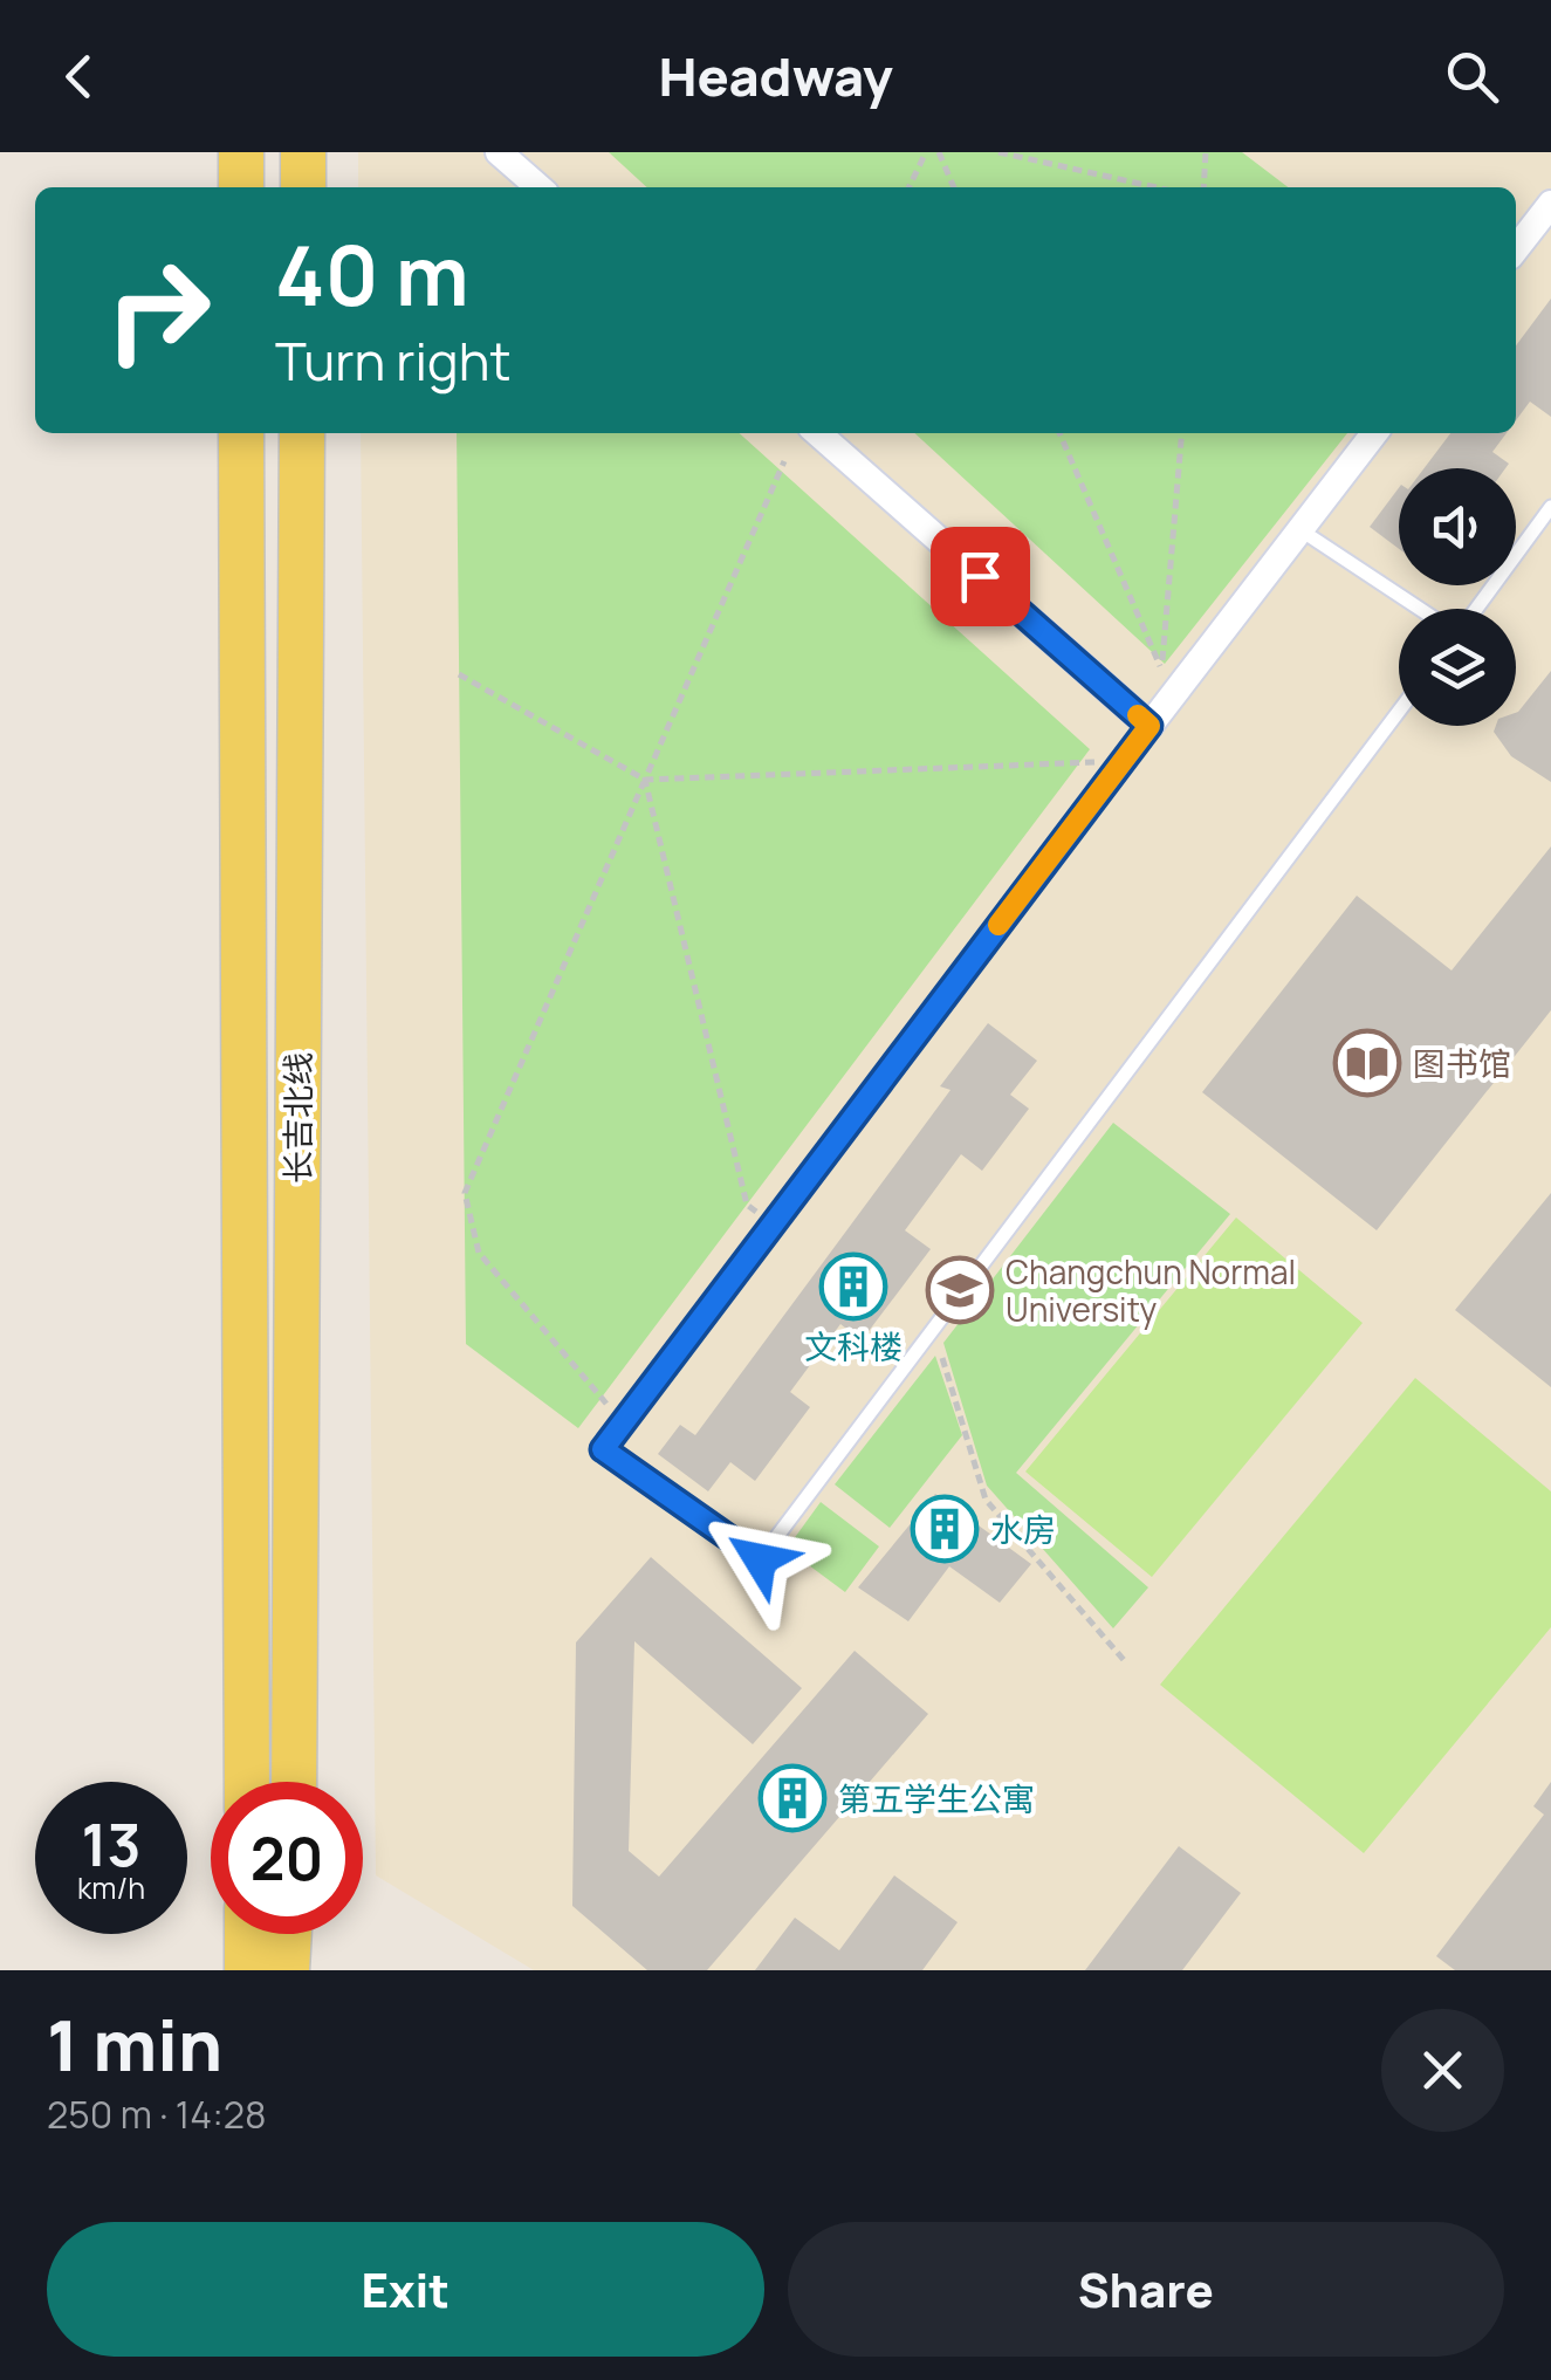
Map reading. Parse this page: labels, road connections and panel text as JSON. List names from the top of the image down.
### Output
{
  "streets": {
    "main road": ["长吉北线"]
  },
  "places": {
    "library": ["图书馆"],
    "building": ["文科楼", "水房", "第五学生公寓"],
    "school or university": ["Changchun Normal University"]
  },
  "page": {
    "header": "Headway",
    "turn": ["40 m", "Turn right"],
    "speed": "13 km/h",
    "limit": "20",
    "heading": ["1 min", "250 m · 14:28"],
    "buttons": ["Exit", "Share"]
  }
}
